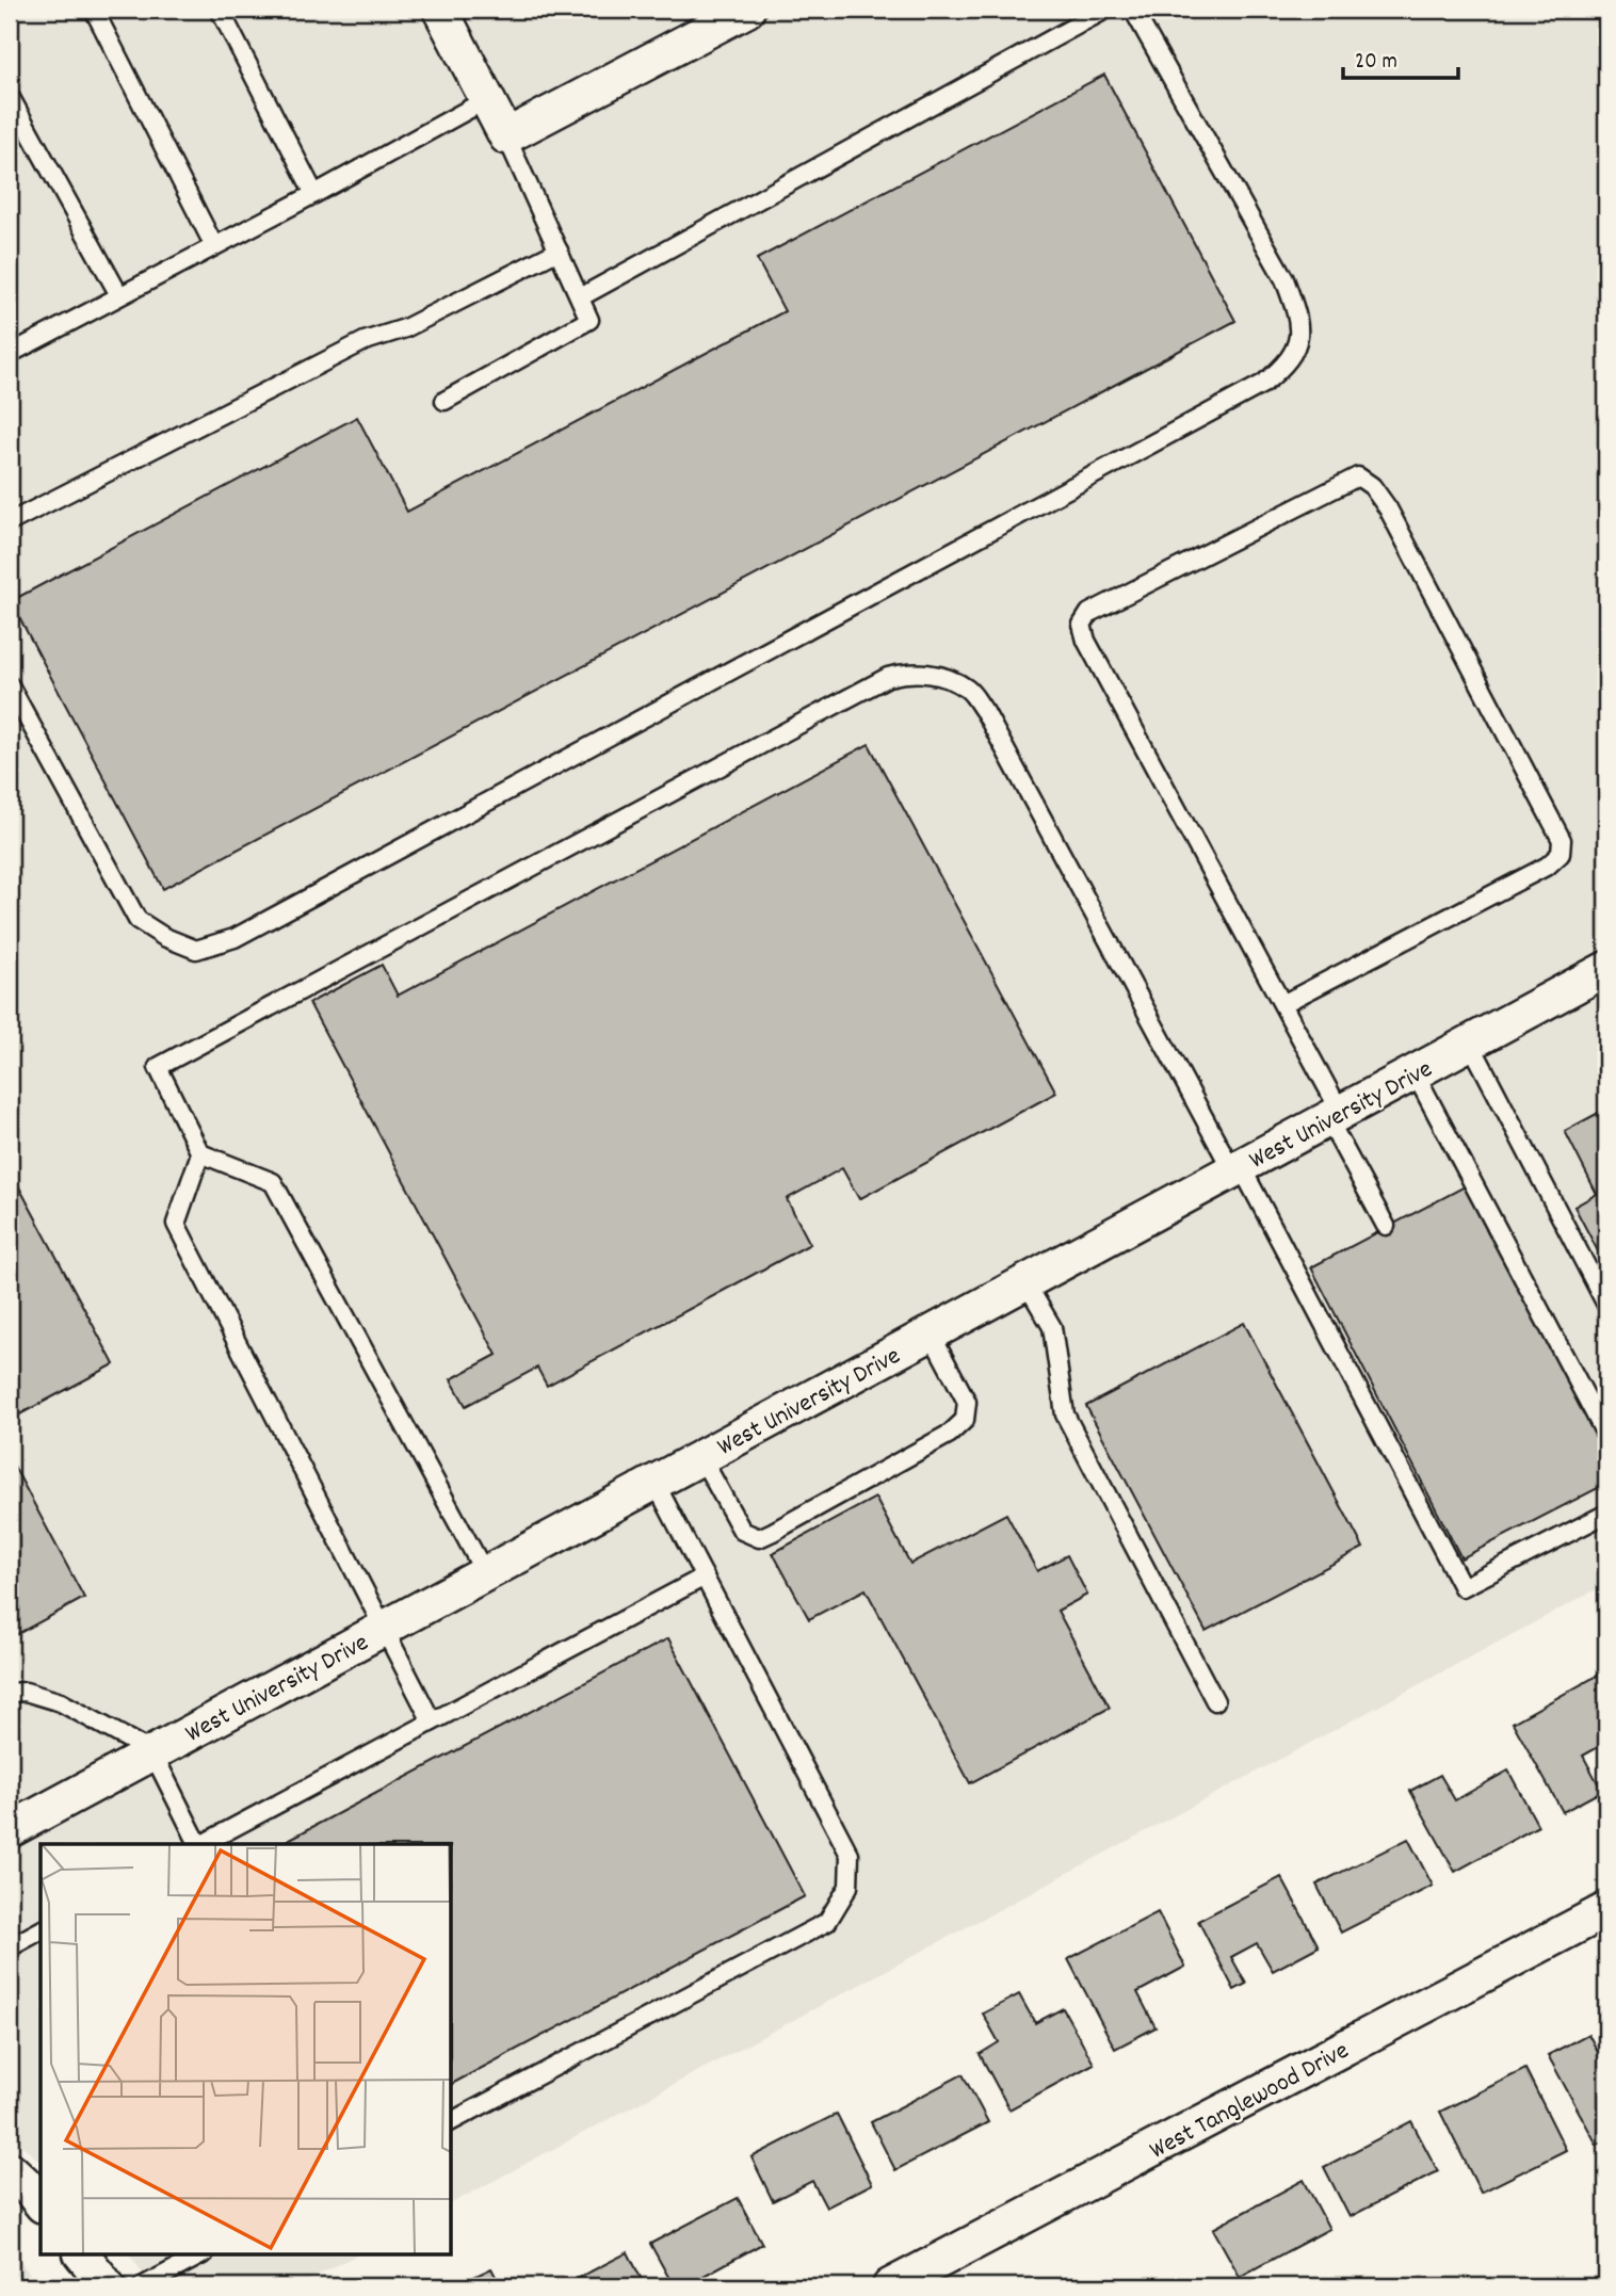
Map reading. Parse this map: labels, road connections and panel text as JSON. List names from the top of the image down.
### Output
{
  "streets": {
    "street": ["West University Drive", "West Tanglewood Drive"]
  },
  "scale_bar": "20 m"
}
